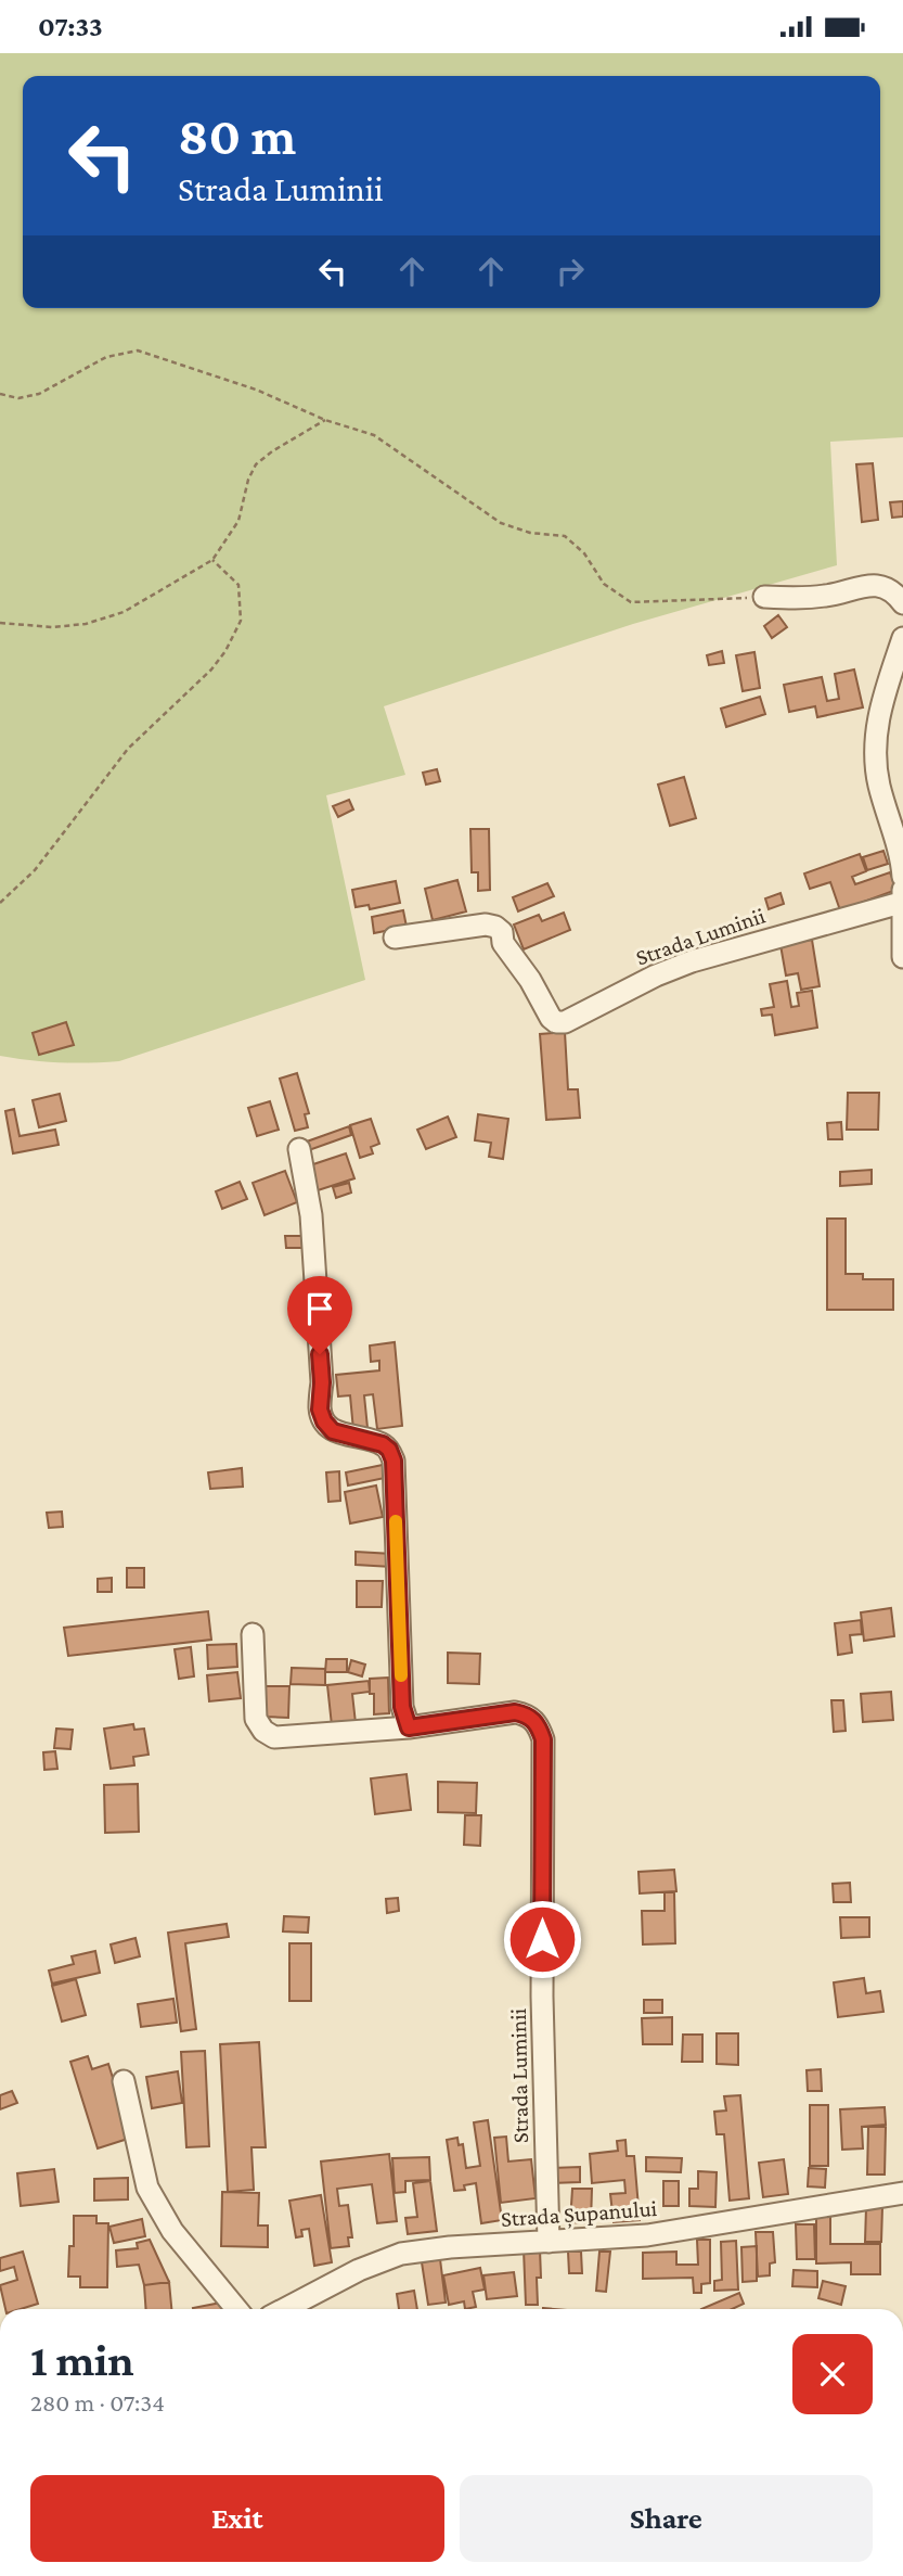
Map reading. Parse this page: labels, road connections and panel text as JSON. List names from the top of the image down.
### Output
{
  "streets": {
    "street": ["Strada Luminii", "Strada Șupanului"]
  },
  "crossings": [
    ["Strada Luminii", "Strada Șupanului"]
  ],
  "page": {
    "status": "07:33",
    "turn": ["80 m", "Strada Luminii"],
    "heading": ["1 min", "280 m · 07:34"],
    "buttons": ["Exit", "Share"]
  }
}
